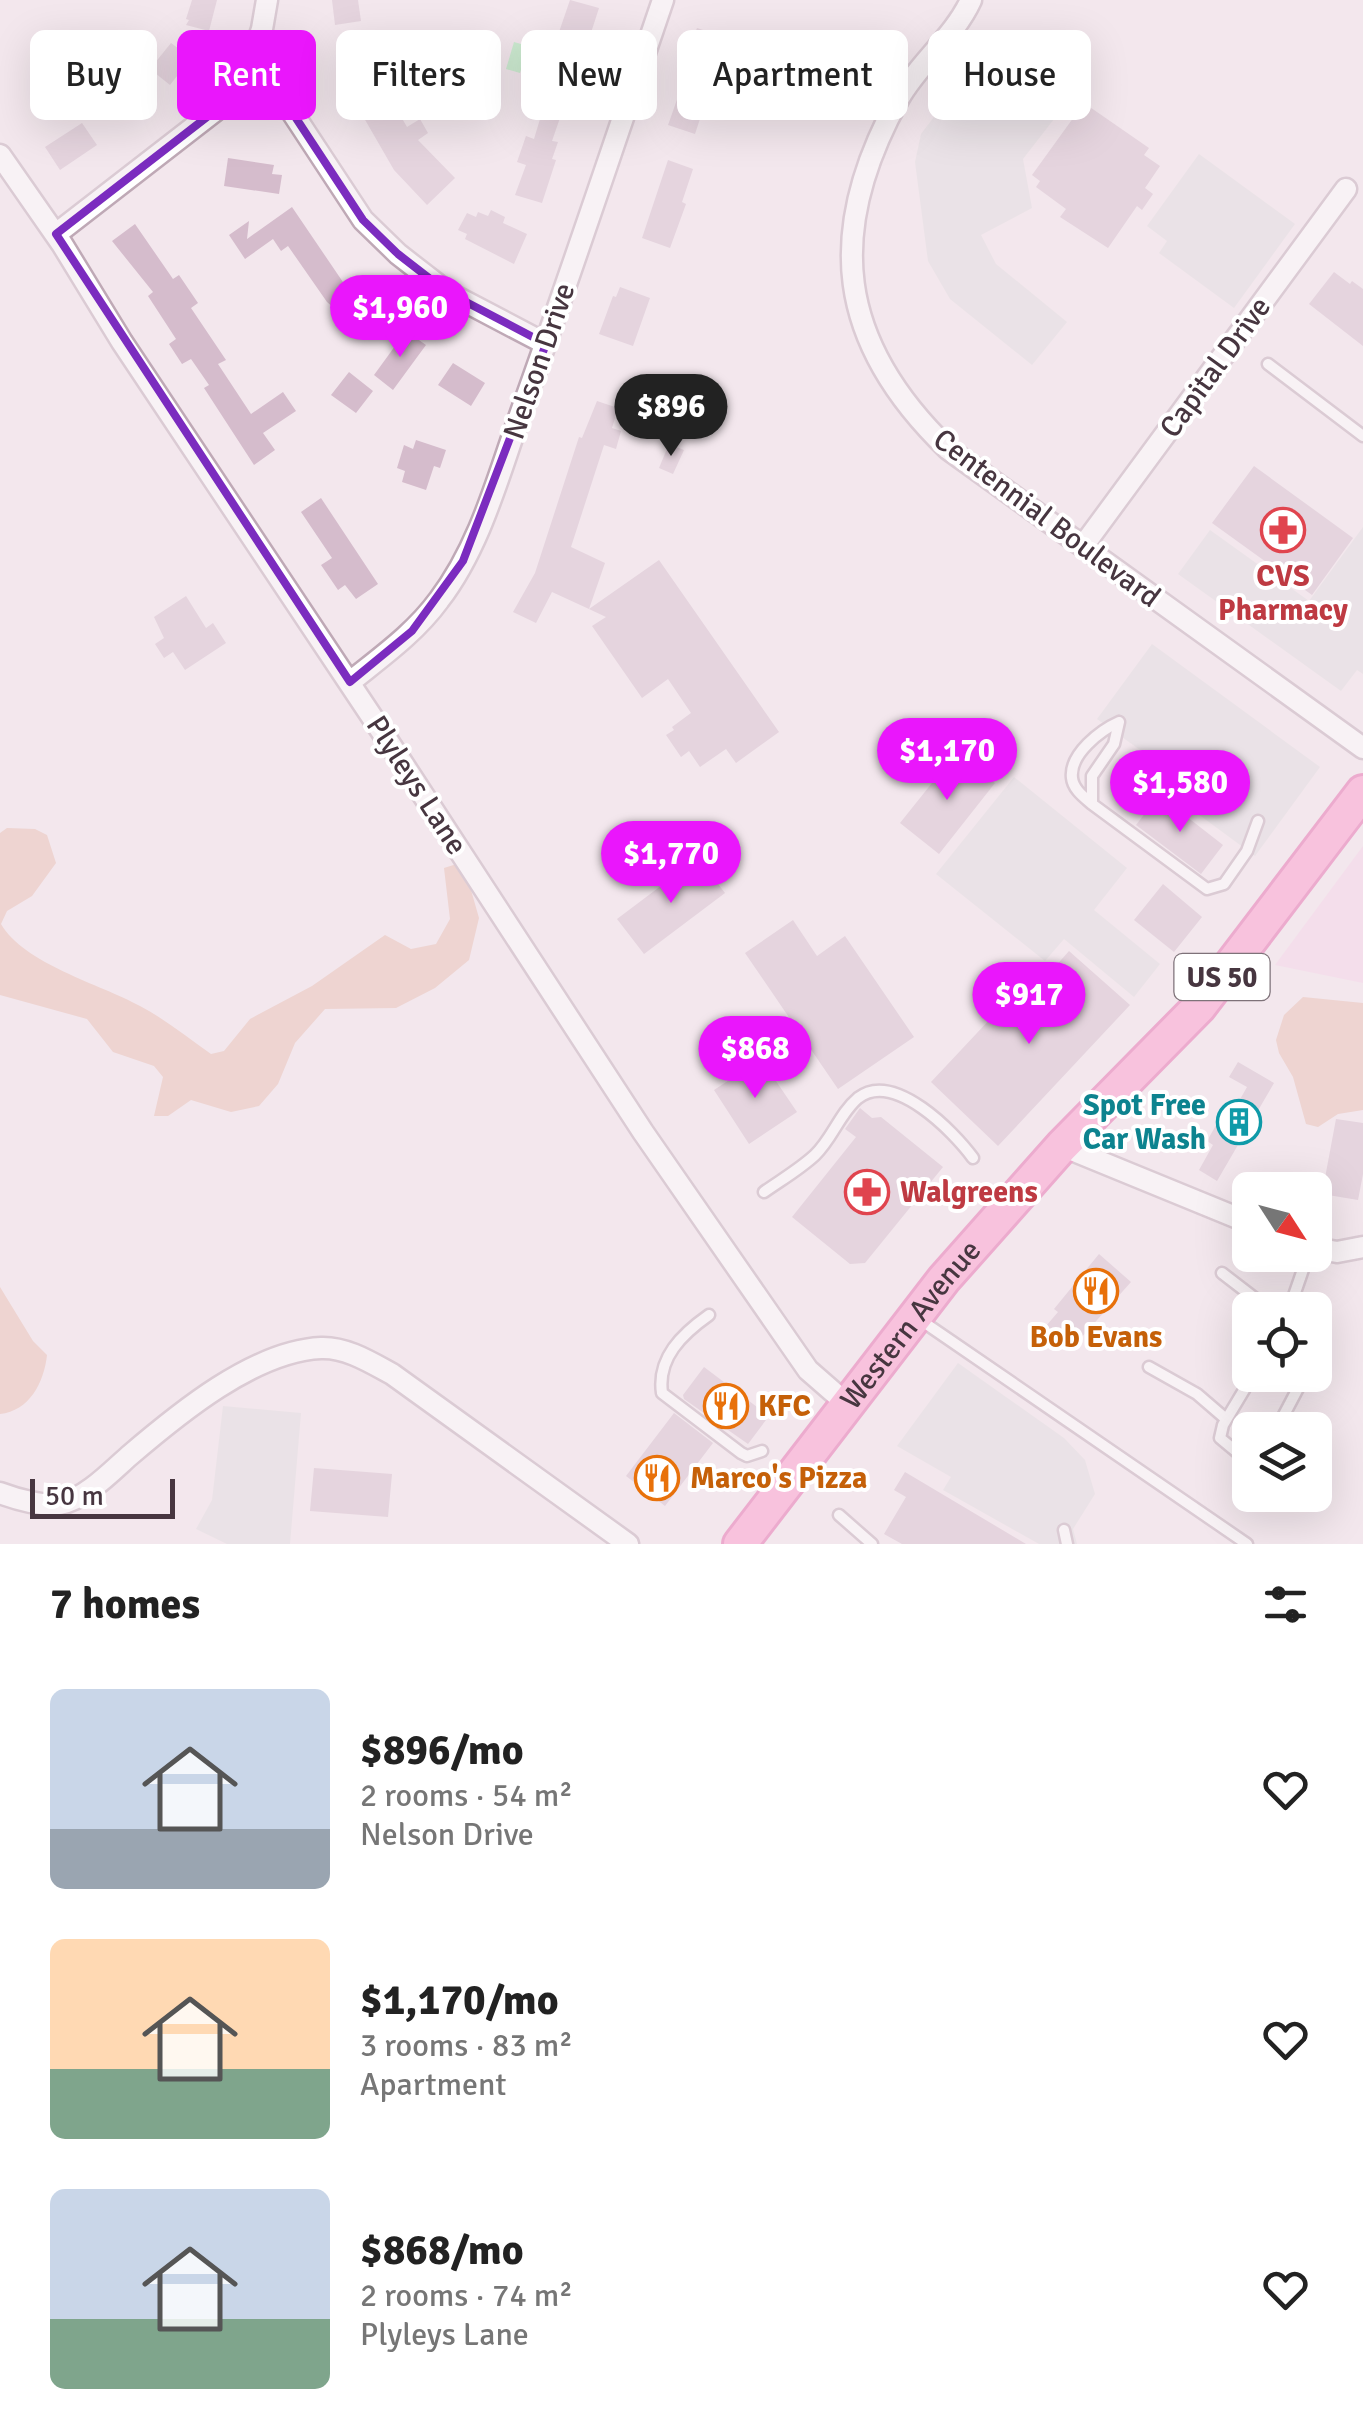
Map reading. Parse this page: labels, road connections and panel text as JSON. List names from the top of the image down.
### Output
{
  "streets": {
    "main road": ["US 50", "Western Avenue"],
    "street": [
      "Nelson Drive",
      "Capital Drive",
      "Centennial Boulevard",
      "Plyleys Lane"
    ]
  },
  "crossings": [
    ["Nelson Drive", "Plyleys Lane"],
    ["Capital Drive", "Centennial Boulevard"],
    ["Plyleys Lane", "Western Avenue"]
  ],
  "places": {
    "pharmacy": ["CVS Pharmacy", "Walgreens"],
    "building": ["Spot Free Car Wash"],
    "restaurant": ["Bob Evans", "KFC", "Marco's Pizza"]
  },
  "scale_bar": "50 m",
  "north": "bottom right",
  "page": {
    "chip": [
      "Buy",
      "Rent",
      "Filters",
      "New",
      "Apartment",
      "House"
    ],
    "price": [
      "$1,960",
      "$896",
      "$1,170",
      "$1,580",
      "$1,770",
      "$917",
      "$868"
    ],
    "scale": "50 m",
    "heading": "7 homes",
    "list": [
      {
        "name": "$896/mo",
        "note": "2 rooms · 54 m² · Nelson Drive"
      },
      {
        "name": "$1,170/mo",
        "note": "3 rooms · 83 m² · Apartment"
      },
      {
        "name": "$868/mo",
        "note": "2 rooms · 74 m² · Plyleys Lane"
      }
    ]
  }
}
